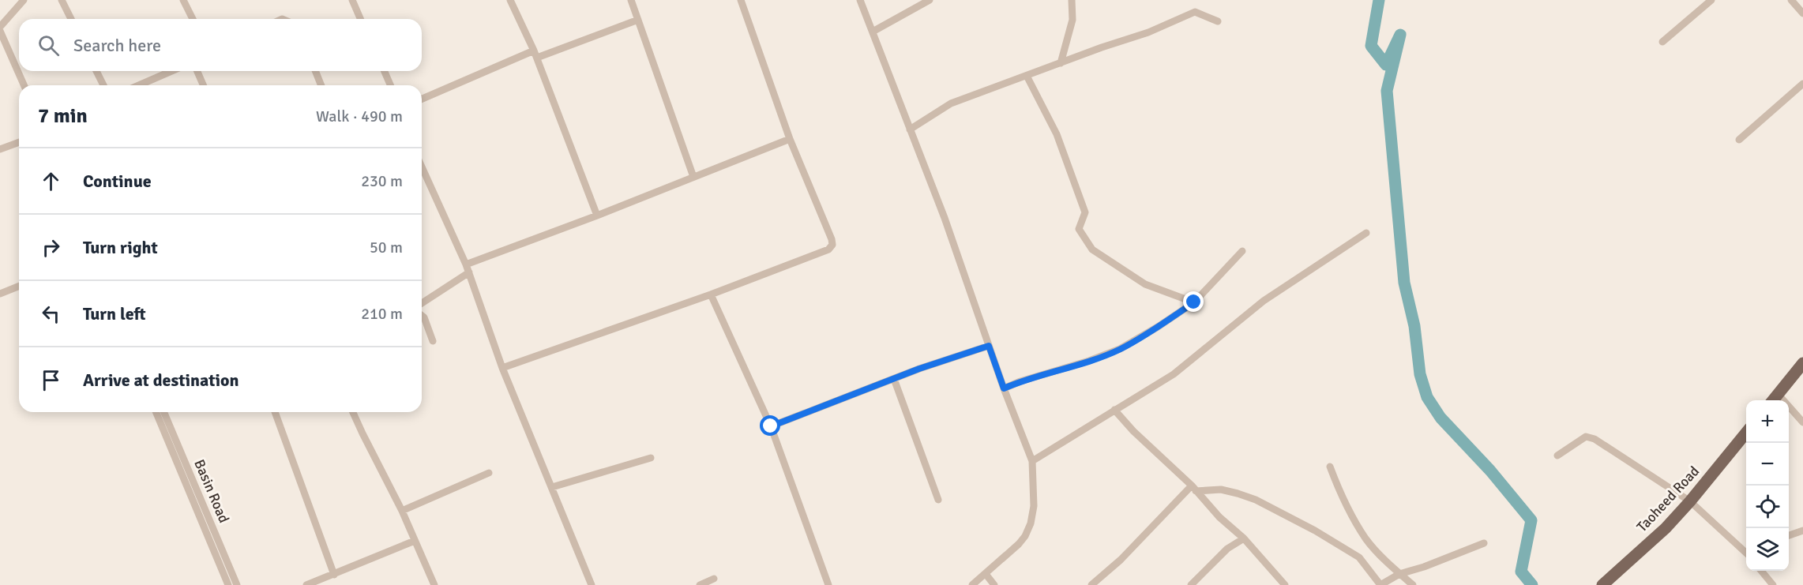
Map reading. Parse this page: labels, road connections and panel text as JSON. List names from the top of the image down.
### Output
{
  "streets": {
    "main road": ["Taoheed Road"],
    "street": ["Basin Road"]
  },
  "page": {
    "search": "Search here",
    "heading": ["7 min", "Walk · 490 m"],
    "list": [
      ["Continue", "230 m"],
      ["Turn right", "50 m"],
      ["Turn left", "210 m"],
      "Arrive at destination"
    ],
    "map_buttons": ["+", "−"]
  }
}
